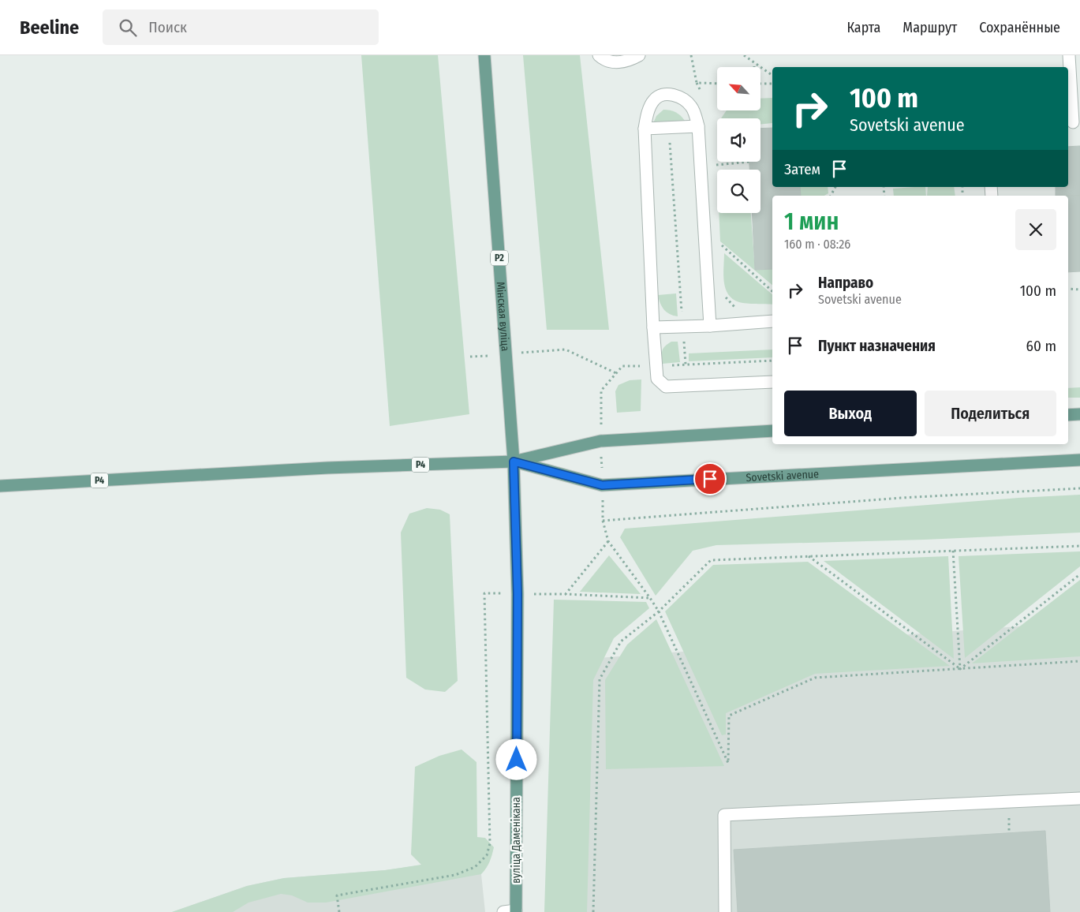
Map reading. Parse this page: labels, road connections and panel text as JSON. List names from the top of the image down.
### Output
{
  "streets": {
    "main road": [
      "Р2",
      "Мінская вуліца",
      "Р4",
      "Sovetski avenue",
      "вуліца Даменікана"
    ]
  },
  "crossings": [
    ["Мінская вуліца", "Р4"],
    ["Мінская вуліца", "Sovetski avenue"],
    ["Мінская вуліца", "вуліца Даменікана"],
    ["Р4", "Sovetski avenue"],
    ["Р4", "вуліца Даменікана"],
    ["Sovetski avenue", "вуліца Даменікана"]
  ],
  "north": "top left",
  "page": {
    "header": "Beeline",
    "search": "Поиск",
    "nav": ["Карта", "Маршрут", "Сохранённые"],
    "turn": ["100 m", "Sovetski avenue"],
    "then": "Затем",
    "heading": ["1 мин", "160 m · 08:26"],
    "list": [
      {
        "name": "Направо",
        "note": "Sovetski avenue",
        "value": "100 m"
      },
      {
        "name": "Пункт назначения",
        "value": "60 m"
      }
    ],
    "buttons": ["Выход", "Поделиться"]
  }
}
